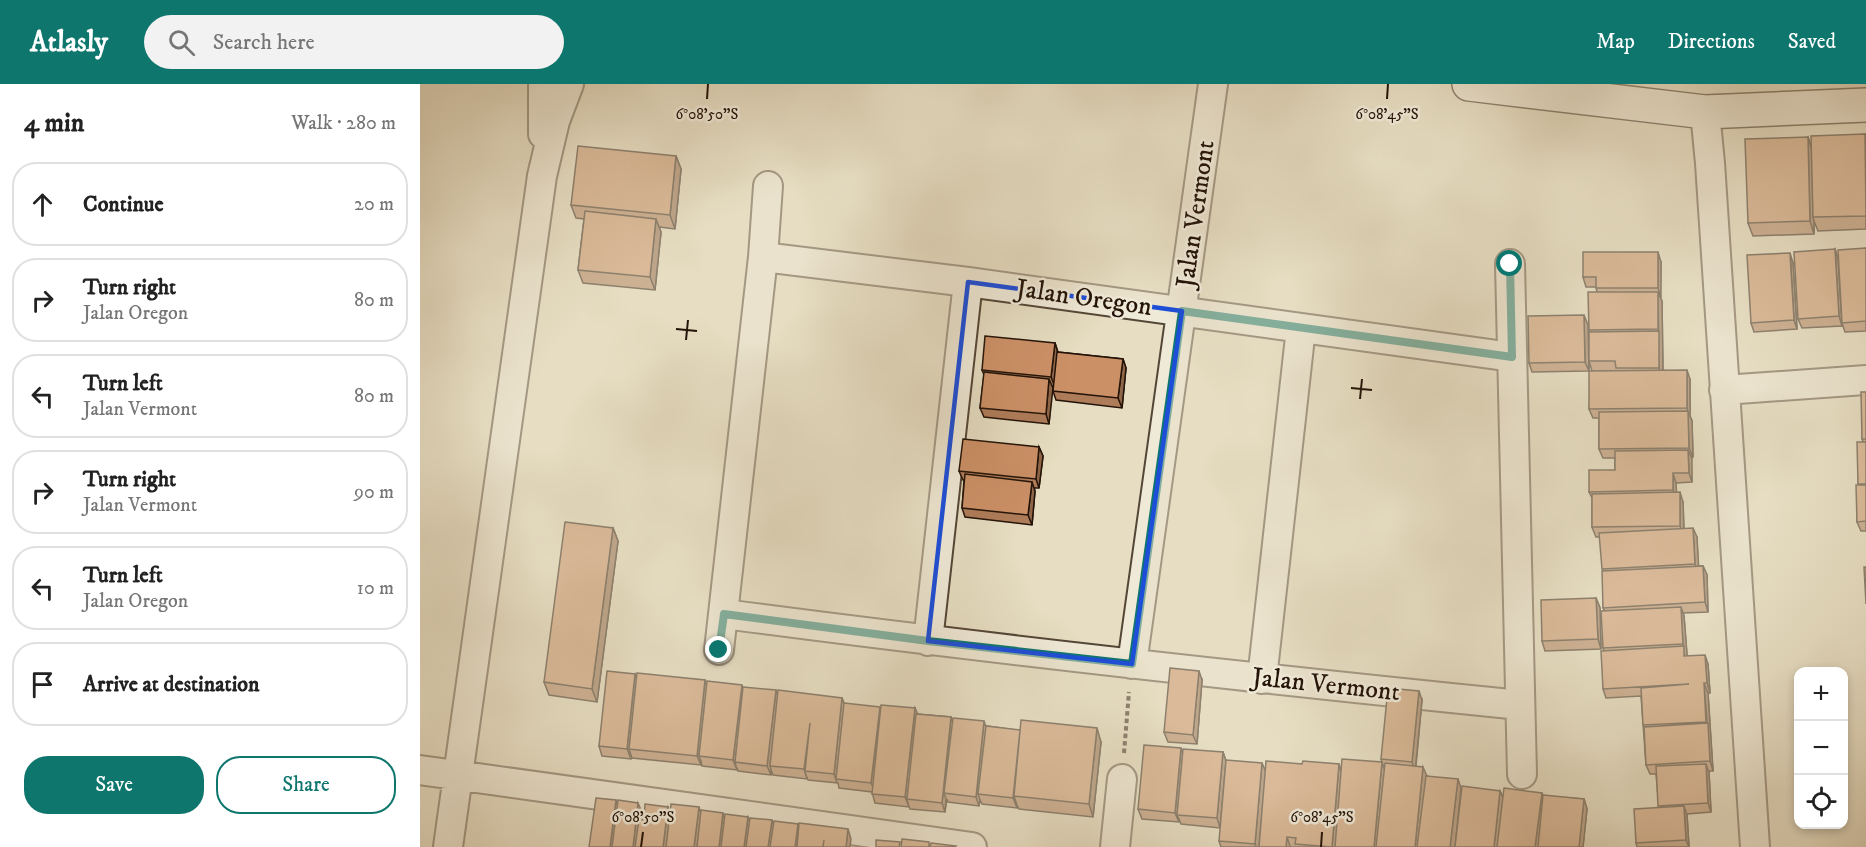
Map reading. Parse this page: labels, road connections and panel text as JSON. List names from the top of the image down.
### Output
{
  "streets": {
    "street": ["Jalan Vermont", "Jalan Oregon"]
  },
  "crossings": [
    ["Jalan Vermont", "Jalan Oregon"]
  ],
  "page": {
    "header": "Atlasly",
    "search": "Search here",
    "nav": ["Map", "Directions", "Saved"],
    "heading": ["4 min", "Walk · 280 m"],
    "list": [
      ["Continue", "20 m"],
      ["Turn right", "Jalan Oregon", "80 m"],
      ["Turn left", "Jalan Vermont", "80 m"],
      ["Turn right", "Jalan Vermont", "90 m"],
      ["Turn left", "Jalan Oregon", "10 m"],
      "Arrive at destination"
    ],
    "map_buttons": ["+", "−"],
    "buttons": ["Save", "Share"]
  },
  "coordinates": ["6°08'50\"S", "6°08'45\"S"]
}
